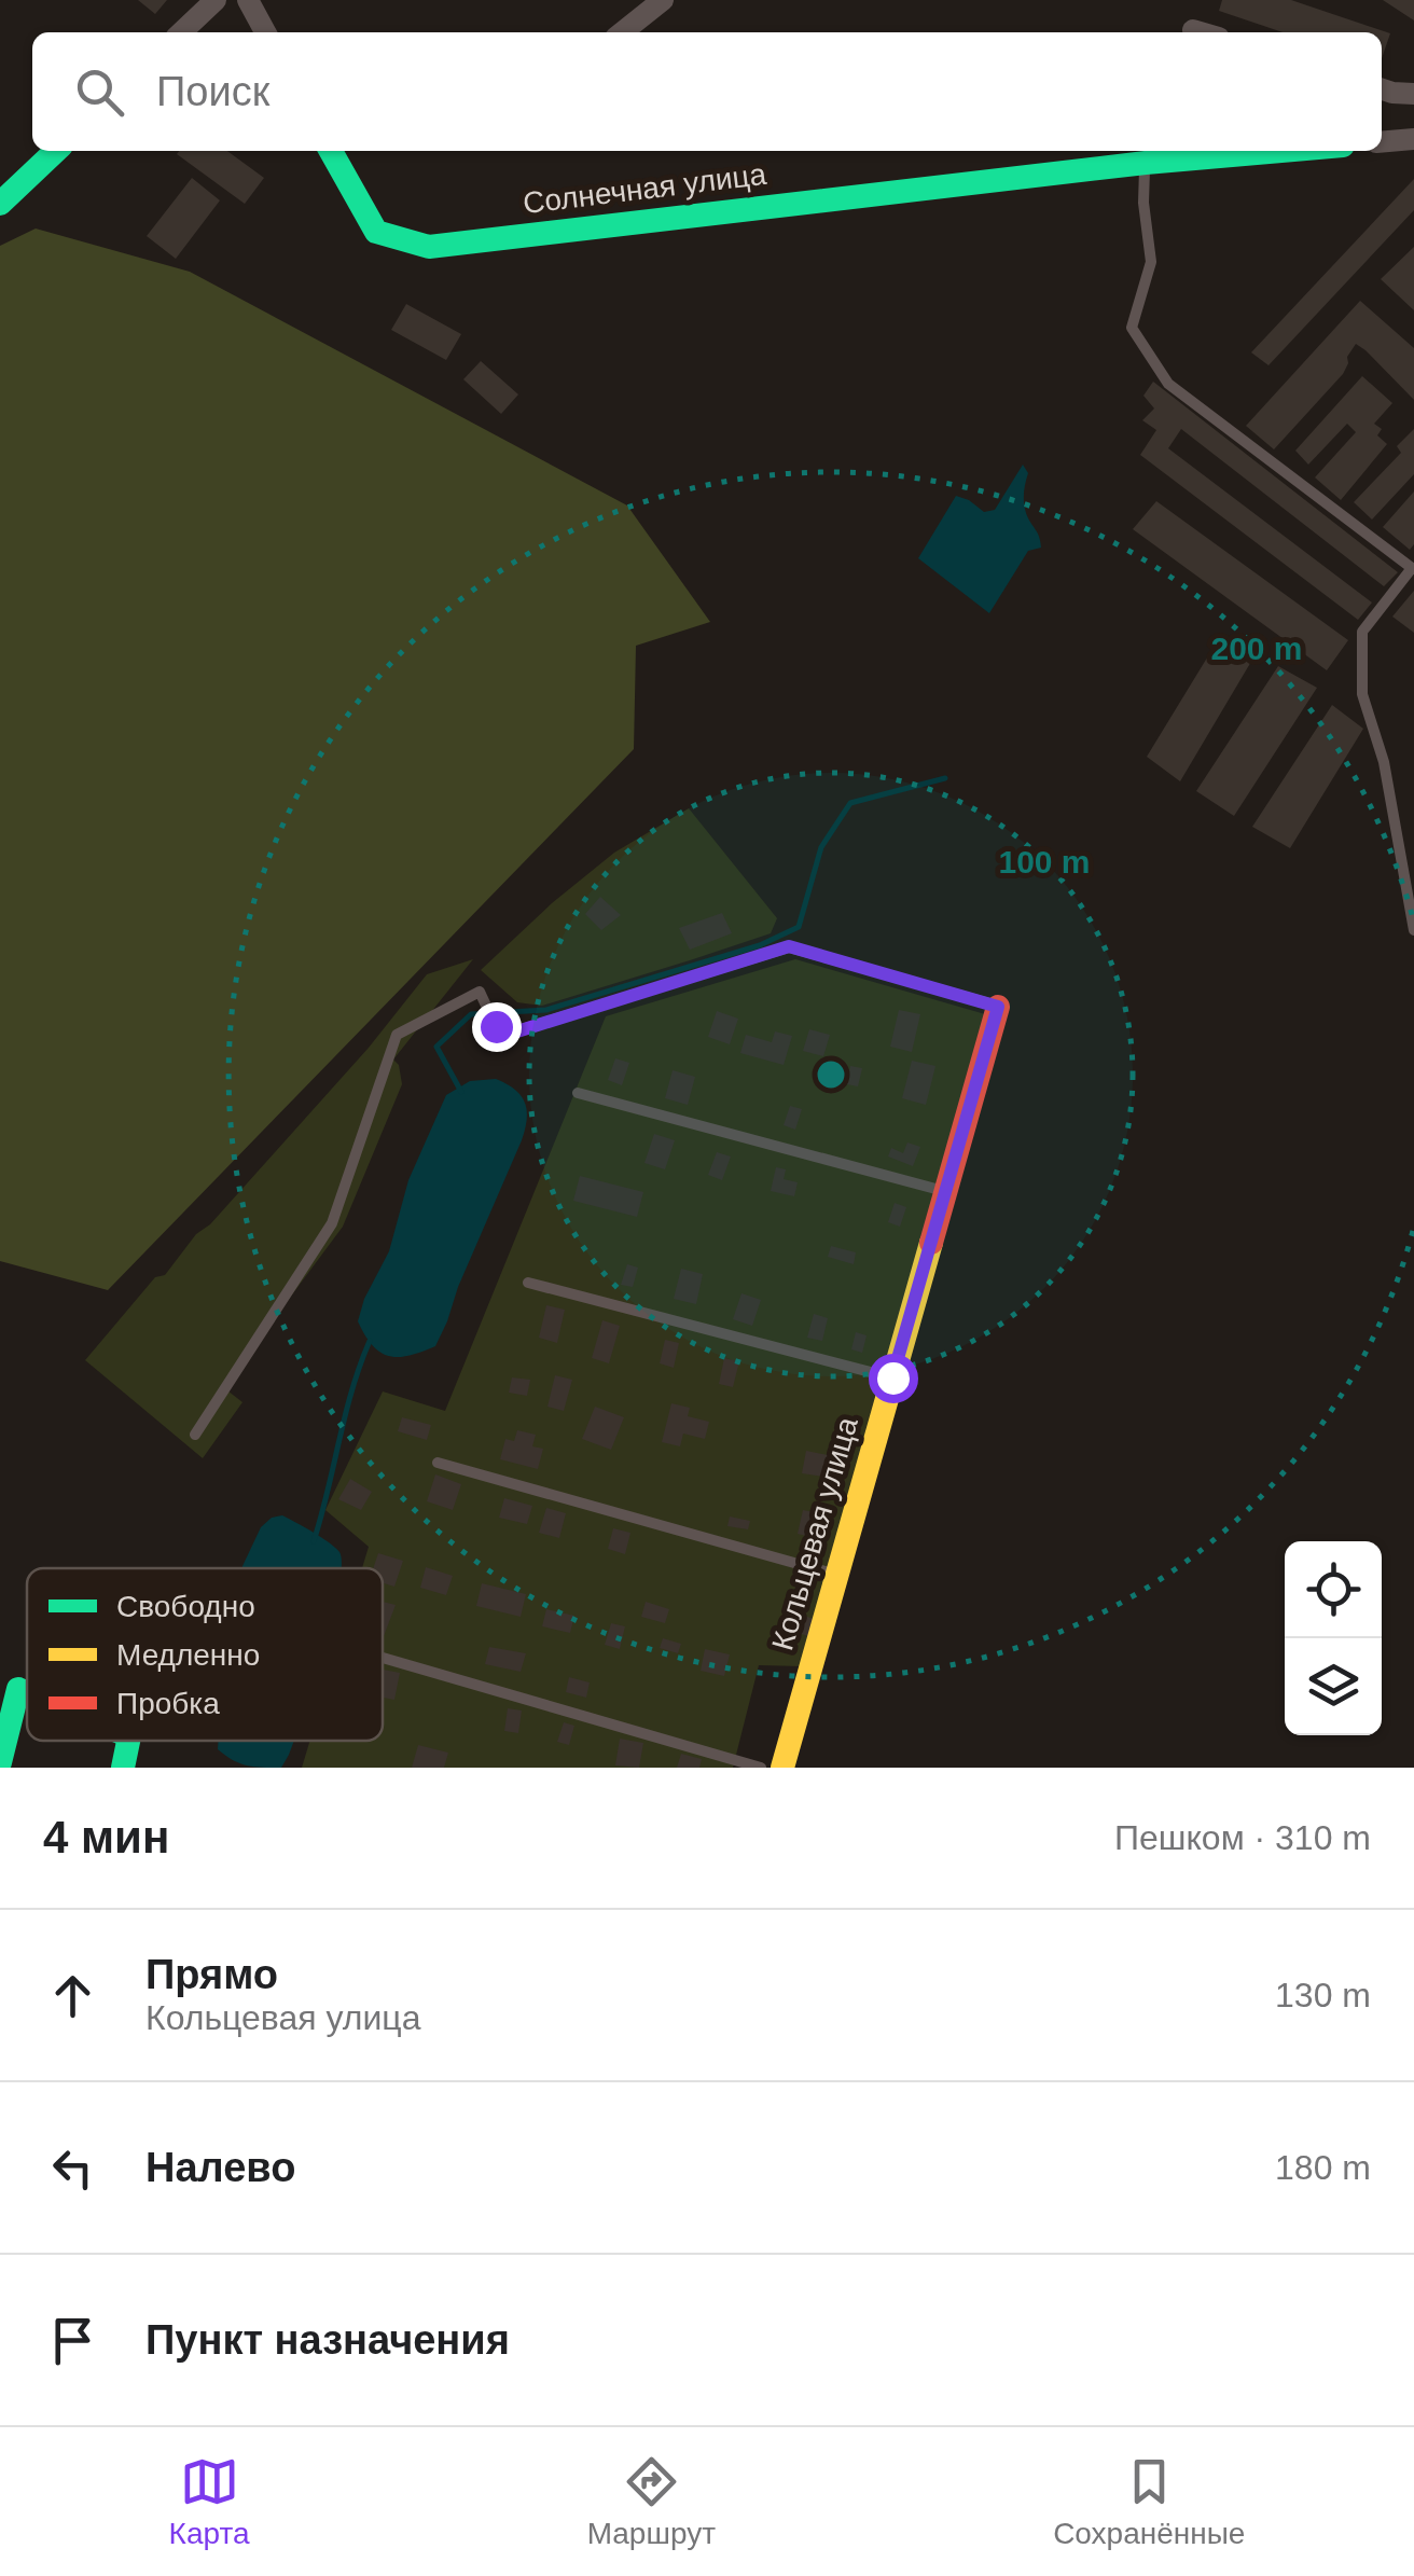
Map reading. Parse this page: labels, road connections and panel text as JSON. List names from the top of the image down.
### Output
{
  "streets": {
    "street": ["Солнечная улица", "Кольцевая улица"]
  },
  "legend": ["Свободно", "Медленно", "Пробка"],
  "page": {
    "search": "Поиск",
    "heading": ["4 мин", "Пешком · 310 m"],
    "list": [
      ["Прямо", "Кольцевая улица", "130 m"],
      ["Налево", "180 m"],
      "Пункт назначения"
    ],
    "nav": ["Карта", "Маршрут", "Сохранённые"]
  },
  "rings": ["200 m", "100 m"]
}
